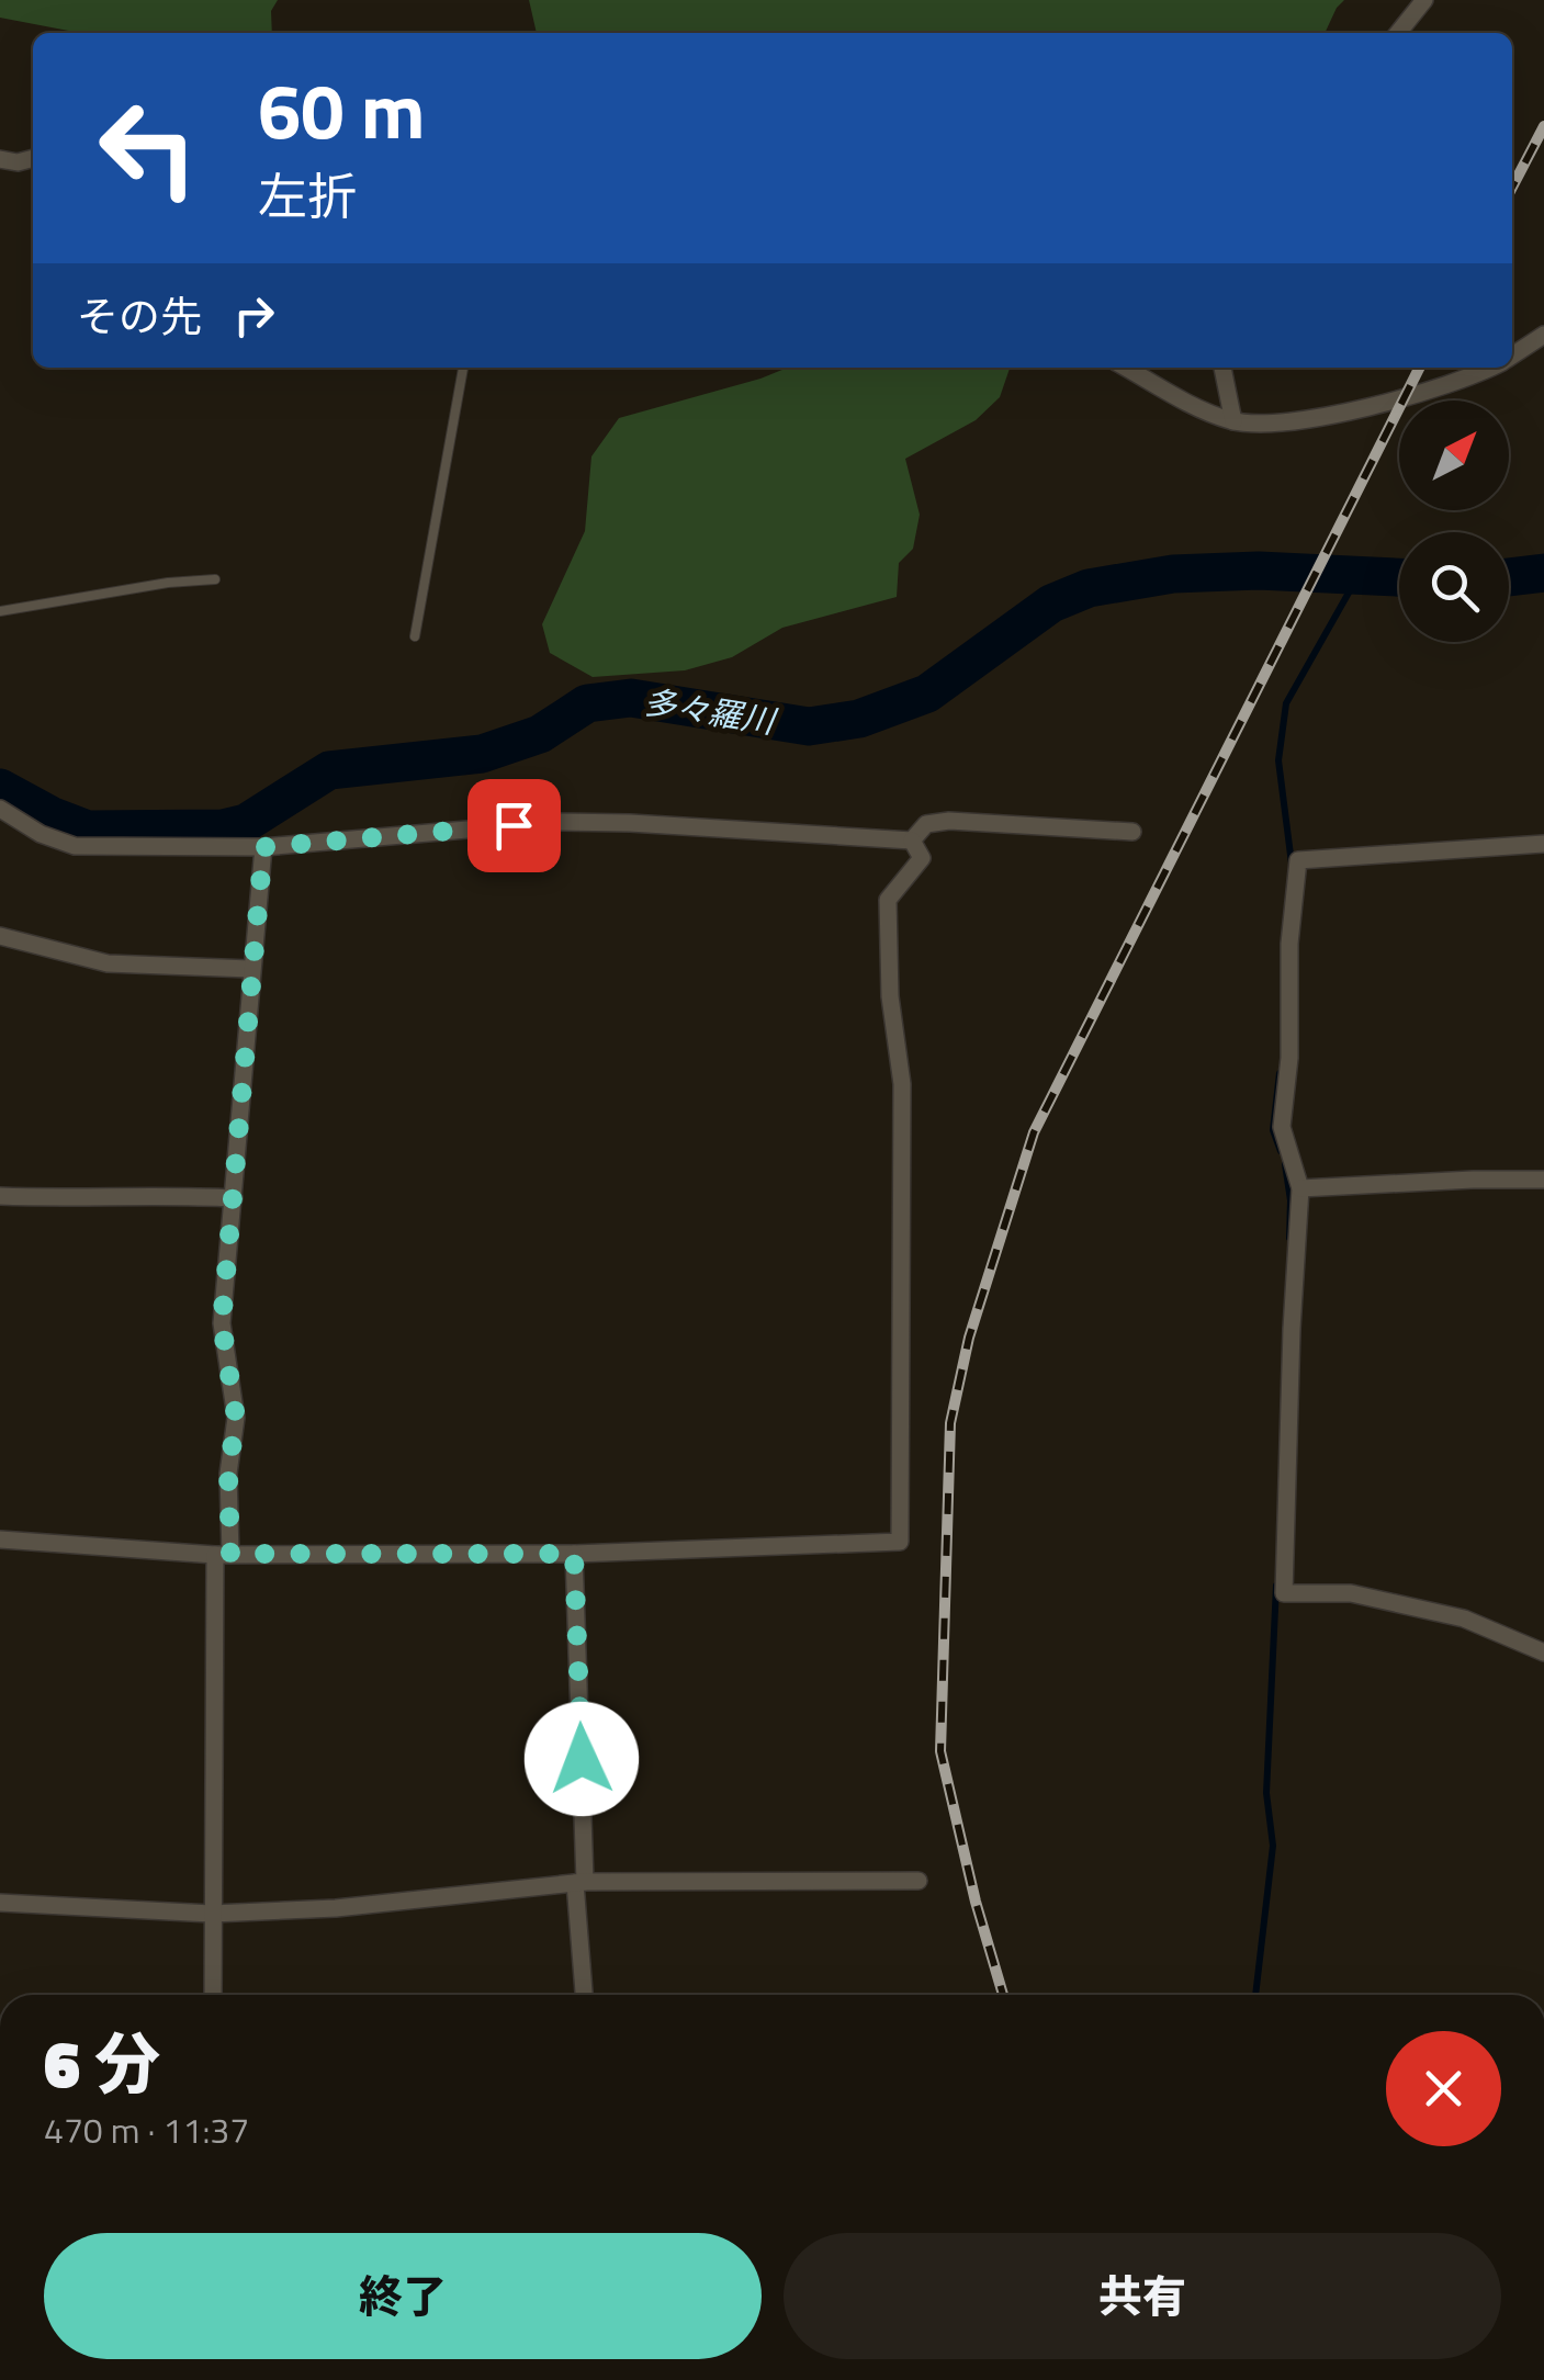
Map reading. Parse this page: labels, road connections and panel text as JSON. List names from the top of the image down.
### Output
{
  "water": ["多々羅川"],
  "north": "top right",
  "page": {
    "turn": ["60 m", "左折"],
    "then": "その先",
    "heading": ["6 分", "470 m · 11:37"],
    "buttons": ["終了", "共有"]
  }
}
